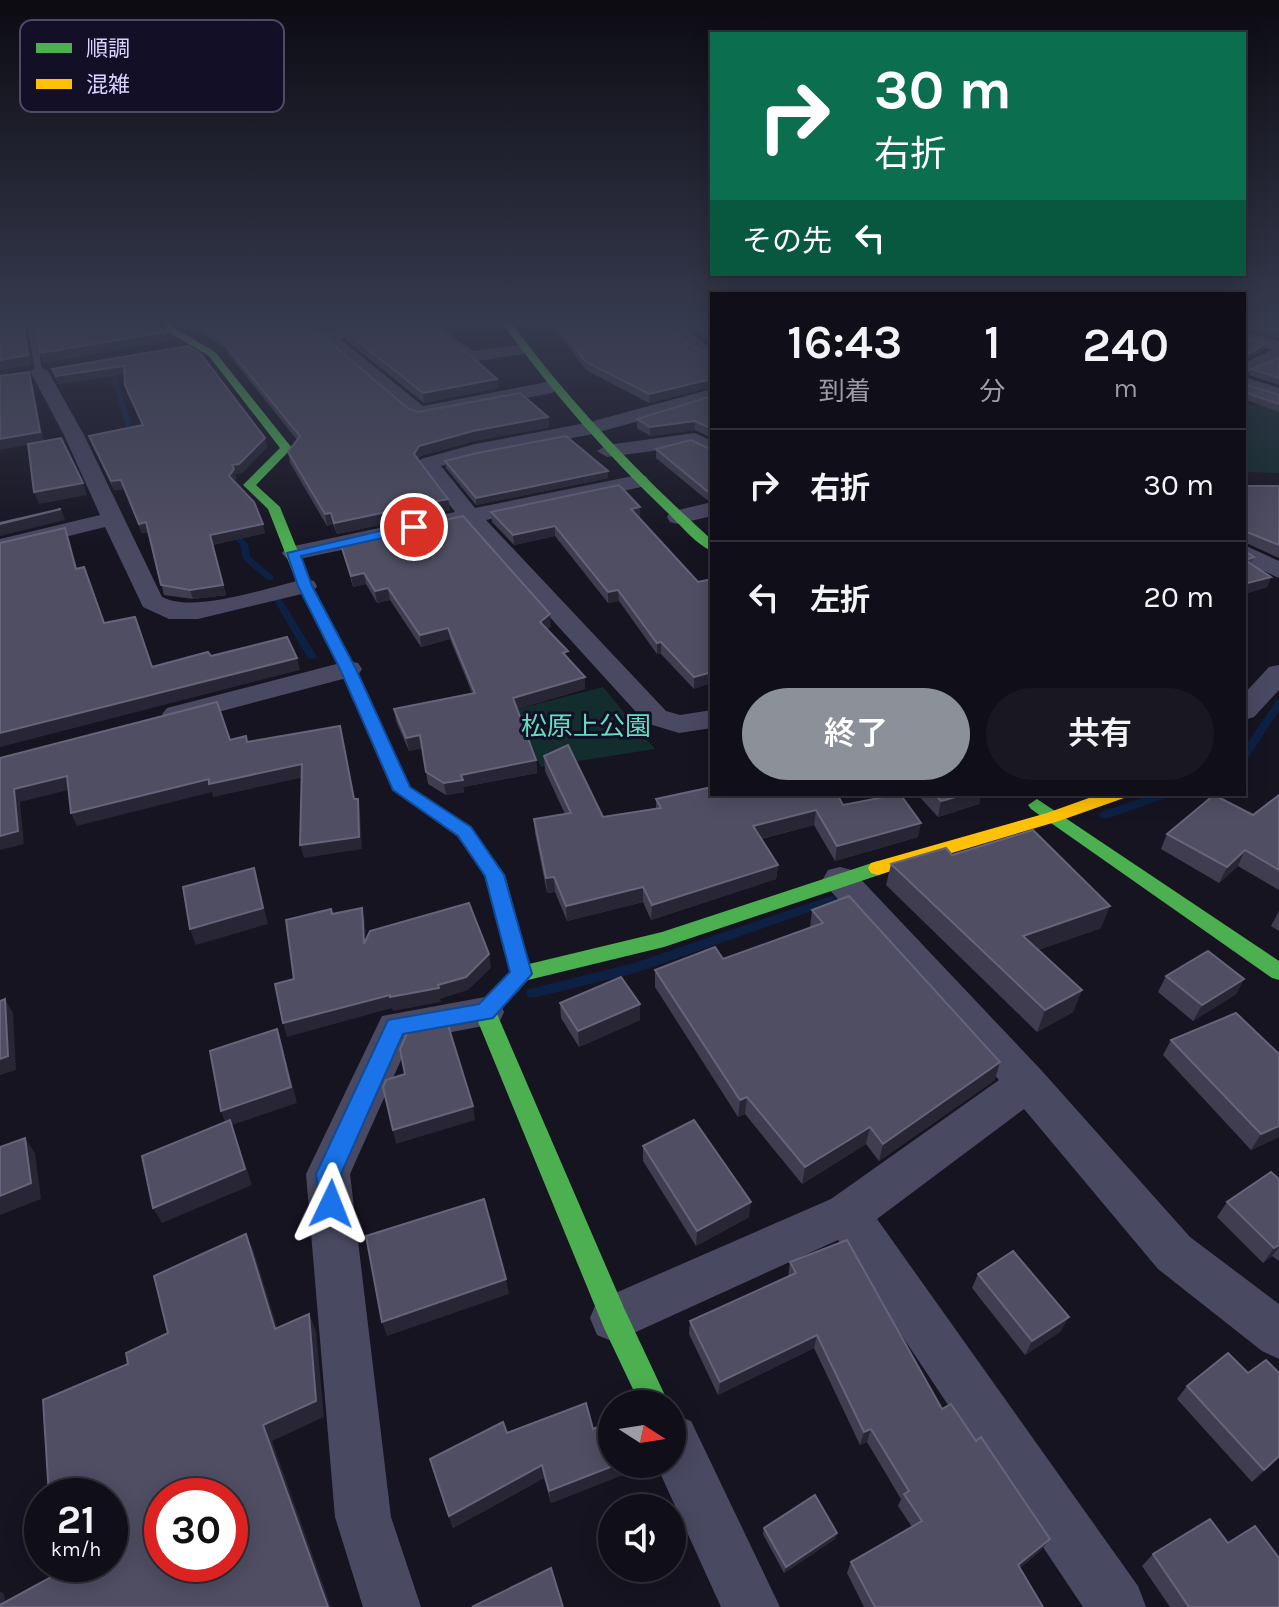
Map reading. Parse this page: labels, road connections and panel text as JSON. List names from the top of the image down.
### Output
{
  "parks": ["松原上公園"],
  "legend": ["順調", "混雑"],
  "north": "right",
  "page": {
    "turn": ["30 m", "右折"],
    "then": "その先",
    "eta": [
      "16:43",
      "到着",
      "1",
      "分",
      "240",
      "m"
    ],
    "list": [
      {
        "name": "右折",
        "value": "30 m"
      },
      {
        "name": "左折",
        "value": "20 m"
      }
    ],
    "buttons": ["終了", "共有"],
    "speed": "21 km/h",
    "limit": "30"
  }
}
